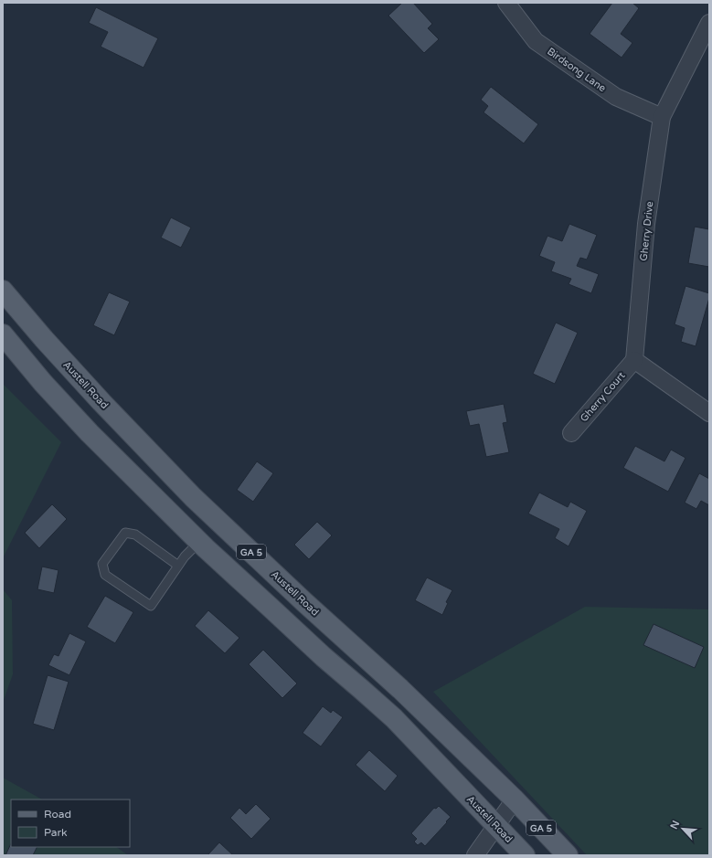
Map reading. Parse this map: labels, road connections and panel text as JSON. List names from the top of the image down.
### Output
{
  "streets": {
    "main road": ["Austell Road", "GA 5"],
    "street": ["Birdsong Lane", "Gherry Drive", "Gherry Court"]
  },
  "crossings": [
    ["Birdsong Lane", "Gherry Drive"],
    ["Gherry Drive", "Gherry Court"]
  ],
  "legend": ["Road", "Park"],
  "north": "top left"
}
